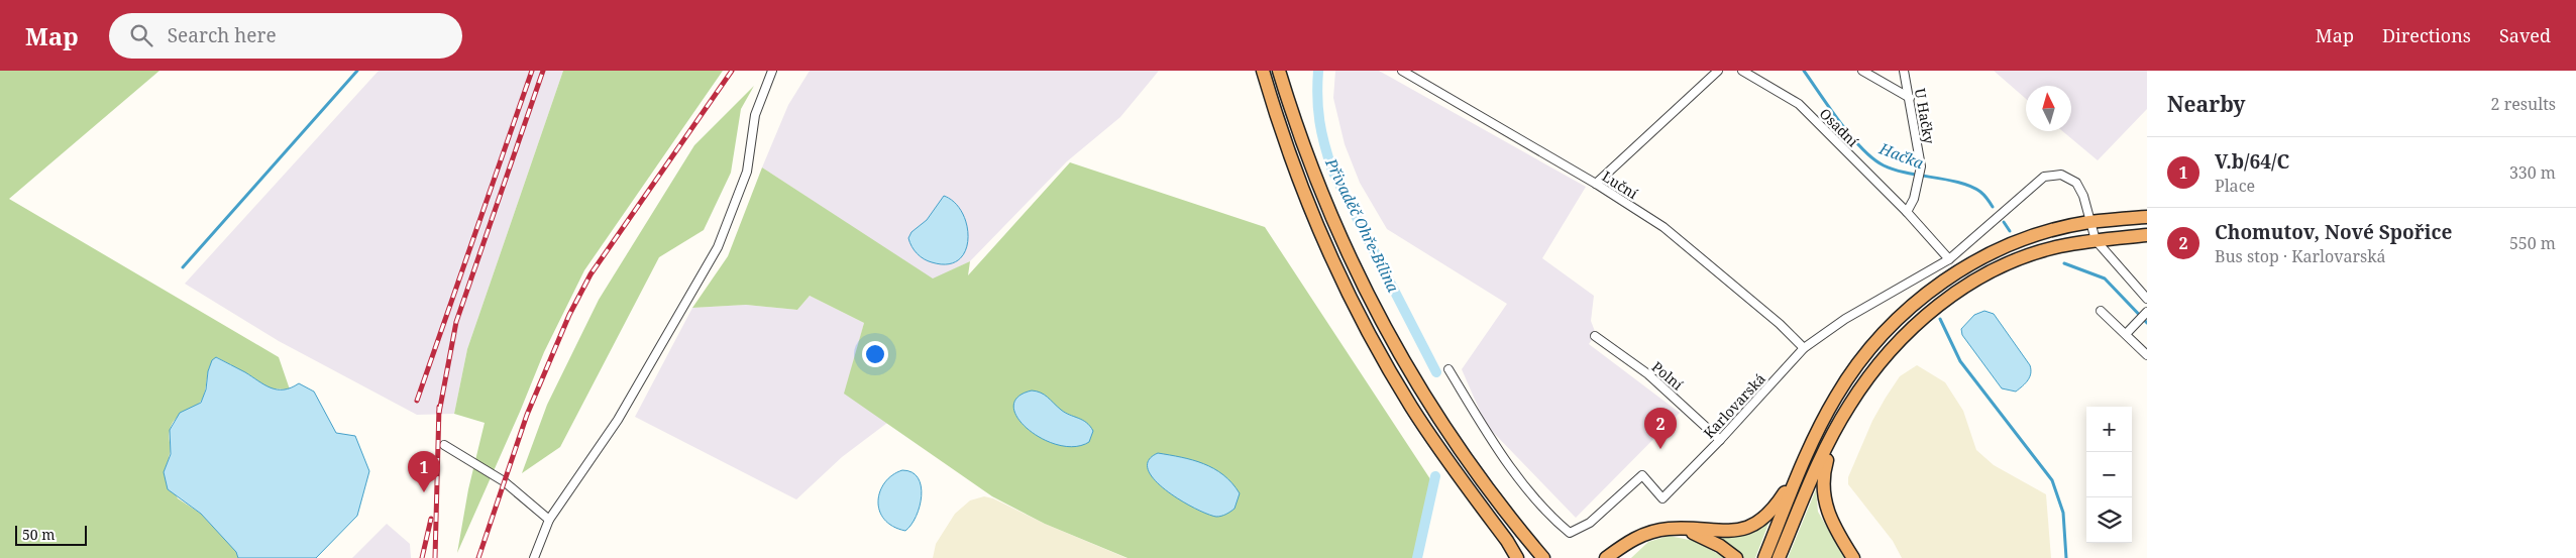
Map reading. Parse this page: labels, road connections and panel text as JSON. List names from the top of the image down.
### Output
{
  "streets": {
    "street": [
      "U Hačky",
      "Osadní",
      "Luční",
      "Polní",
      "Karlovarská"
    ]
  },
  "crossings": [
    ["U Hačky", "Osadní"],
    ["Osadní", "Karlovarská"],
    ["Luční", "Karlovarská"],
    ["Polní", "Karlovarská"]
  ],
  "water": ["Hačka", "Přivaděč Ohře-Bílina"],
  "scale_bar": "50 m",
  "north": "top",
  "page": {
    "header": "Map",
    "search": "Search here",
    "nav": ["Map", "Directions", "Saved"],
    "heading": ["Nearby", "2 results"],
    "list": [
      {
        "mark": "1",
        "name": "V.b/64/C",
        "note": "Place",
        "value": "330 m"
      },
      {
        "mark": "2",
        "name": "Chomutov, Nové Spořice",
        "note": "Bus stop · Karlovarská",
        "value": "550 m"
      }
    ],
    "map_buttons": ["+", "−"],
    "pins": ["2", "1"],
    "scale": "50 m"
  }
}
